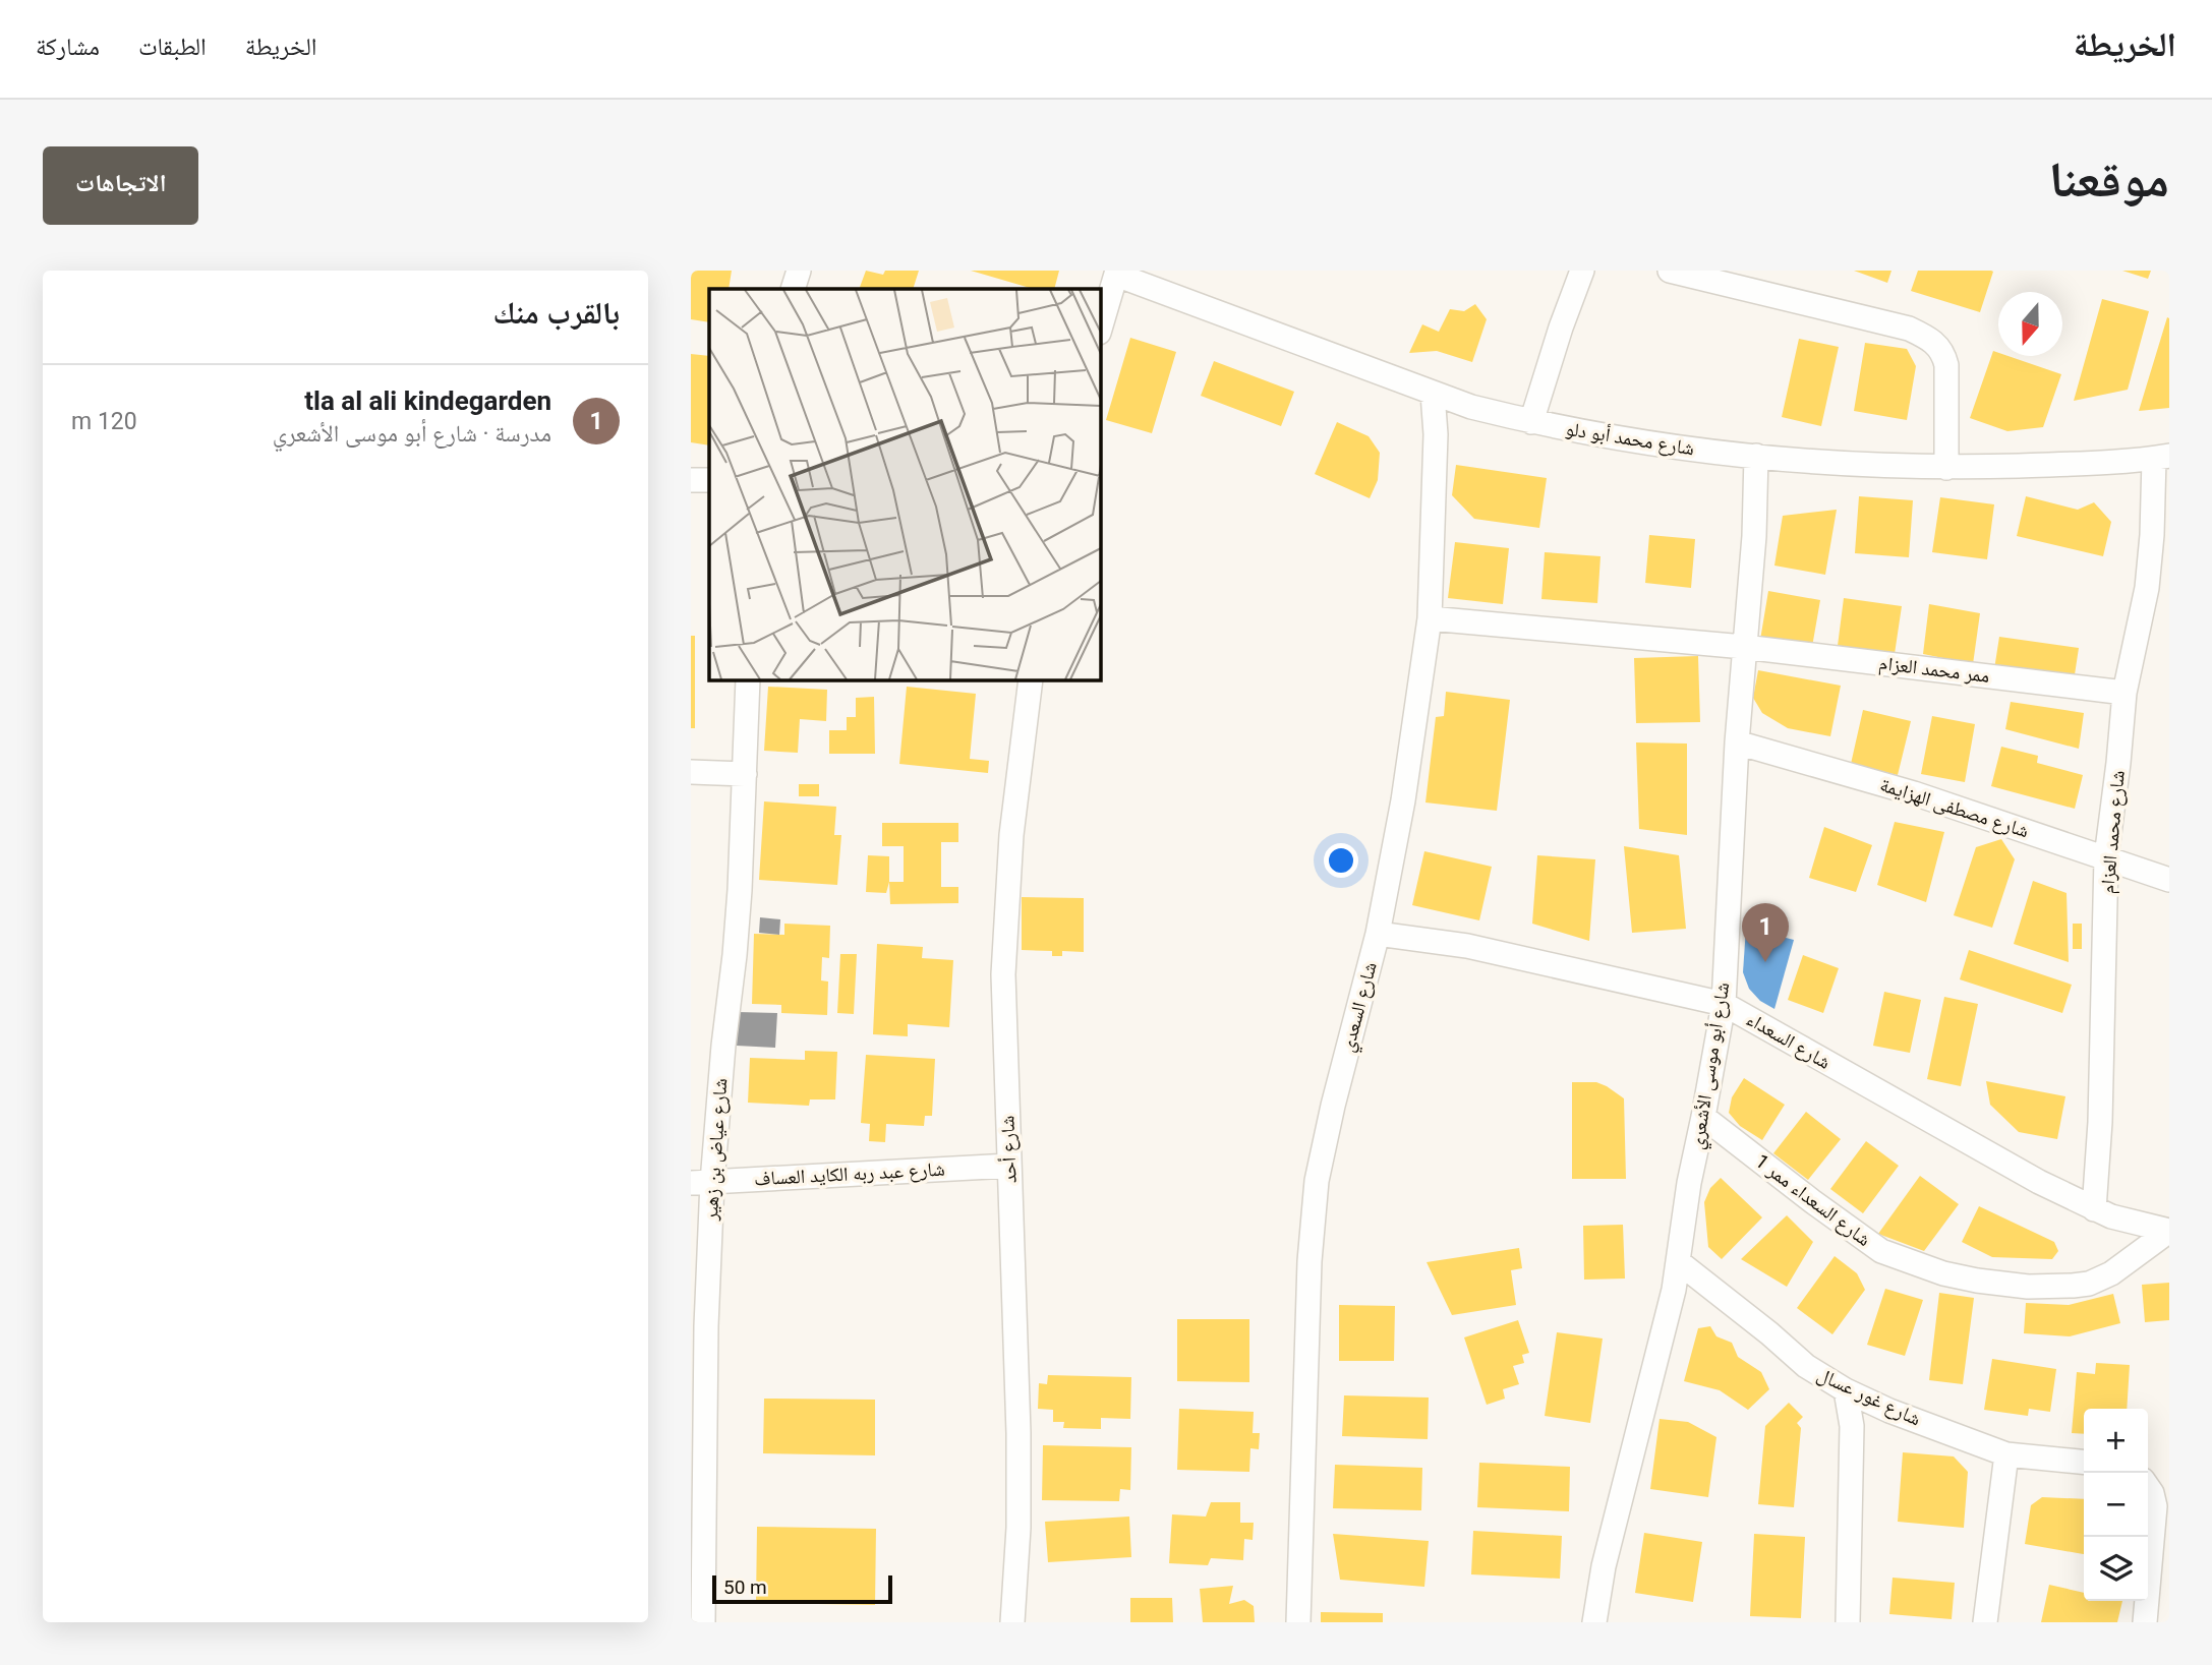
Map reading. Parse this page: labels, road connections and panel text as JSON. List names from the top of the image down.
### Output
{
  "streets": {
    "street": [
      "شارع محمد أبو دلو",
      "ممر محمد العزام",
      "شارع مصطفى الهزايمة",
      "شارع محمد العزام",
      "شارع السعدي",
      "شارع السعداء",
      "شارع أبو موسى الأشعري",
      "شارع عياض بن زهير",
      "شارع أحد",
      "شارع عبد ربه الكايد العساف",
      "شارع السعداء ممر 1",
      "شارع غور عسال"
    ]
  },
  "crossings": [
    ["شارع محمد أبو دلو", "شارع محمد العزام"],
    ["شارع محمد أبو دلو", "شارع السعدي"],
    ["شارع محمد أبو دلو", "شارع أبو موسى الأشعري"],
    ["ممر محمد العزام", "شارع محمد العزام"],
    ["ممر محمد العزام", "شارع السعدي"],
    ["ممر محمد العزام", "شارع أبو موسى الأشعري"],
    ["شارع مصطفى الهزايمة", "شارع محمد العزام"],
    ["شارع مصطفى الهزايمة", "شارع أبو موسى الأشعري"],
    ["شارع محمد العزام", "شارع السعداء"],
    ["شارع السعدي", "شارع السعداء"],
    ["شارع السعداء", "شارع أبو موسى الأشعري"],
    ["شارع السعداء", "شارع السعداء ممر 1"],
    ["شارع أبو موسى الأشعري", "شارع السعداء ممر 1"],
    ["شارع أبو موسى الأشعري", "شارع غور عسال"],
    ["شارع عياض بن زهير", "شارع عبد ربه الكايد العساف"],
    ["شارع أحد", "شارع عبد ربه الكايد العساف"]
  ],
  "scale_bar": "50 m",
  "north": "bottom",
  "page": {
    "header": "الخريطة",
    "nav": ["الخريطة", "الطبقات", "مشاركة"],
    "title": "موقعنا",
    "buttons": "الاتجاهات",
    "heading": "بالقرب منك",
    "list": [
      {
        "mark": "1",
        "name": "tla al ali kindegarden",
        "note": "مدرسة · شارع أبو موسى الأشعري",
        "value": "120 m"
      }
    ],
    "pins": "1",
    "map_buttons": ["+", "−"],
    "scale": "50 m"
  }
}
